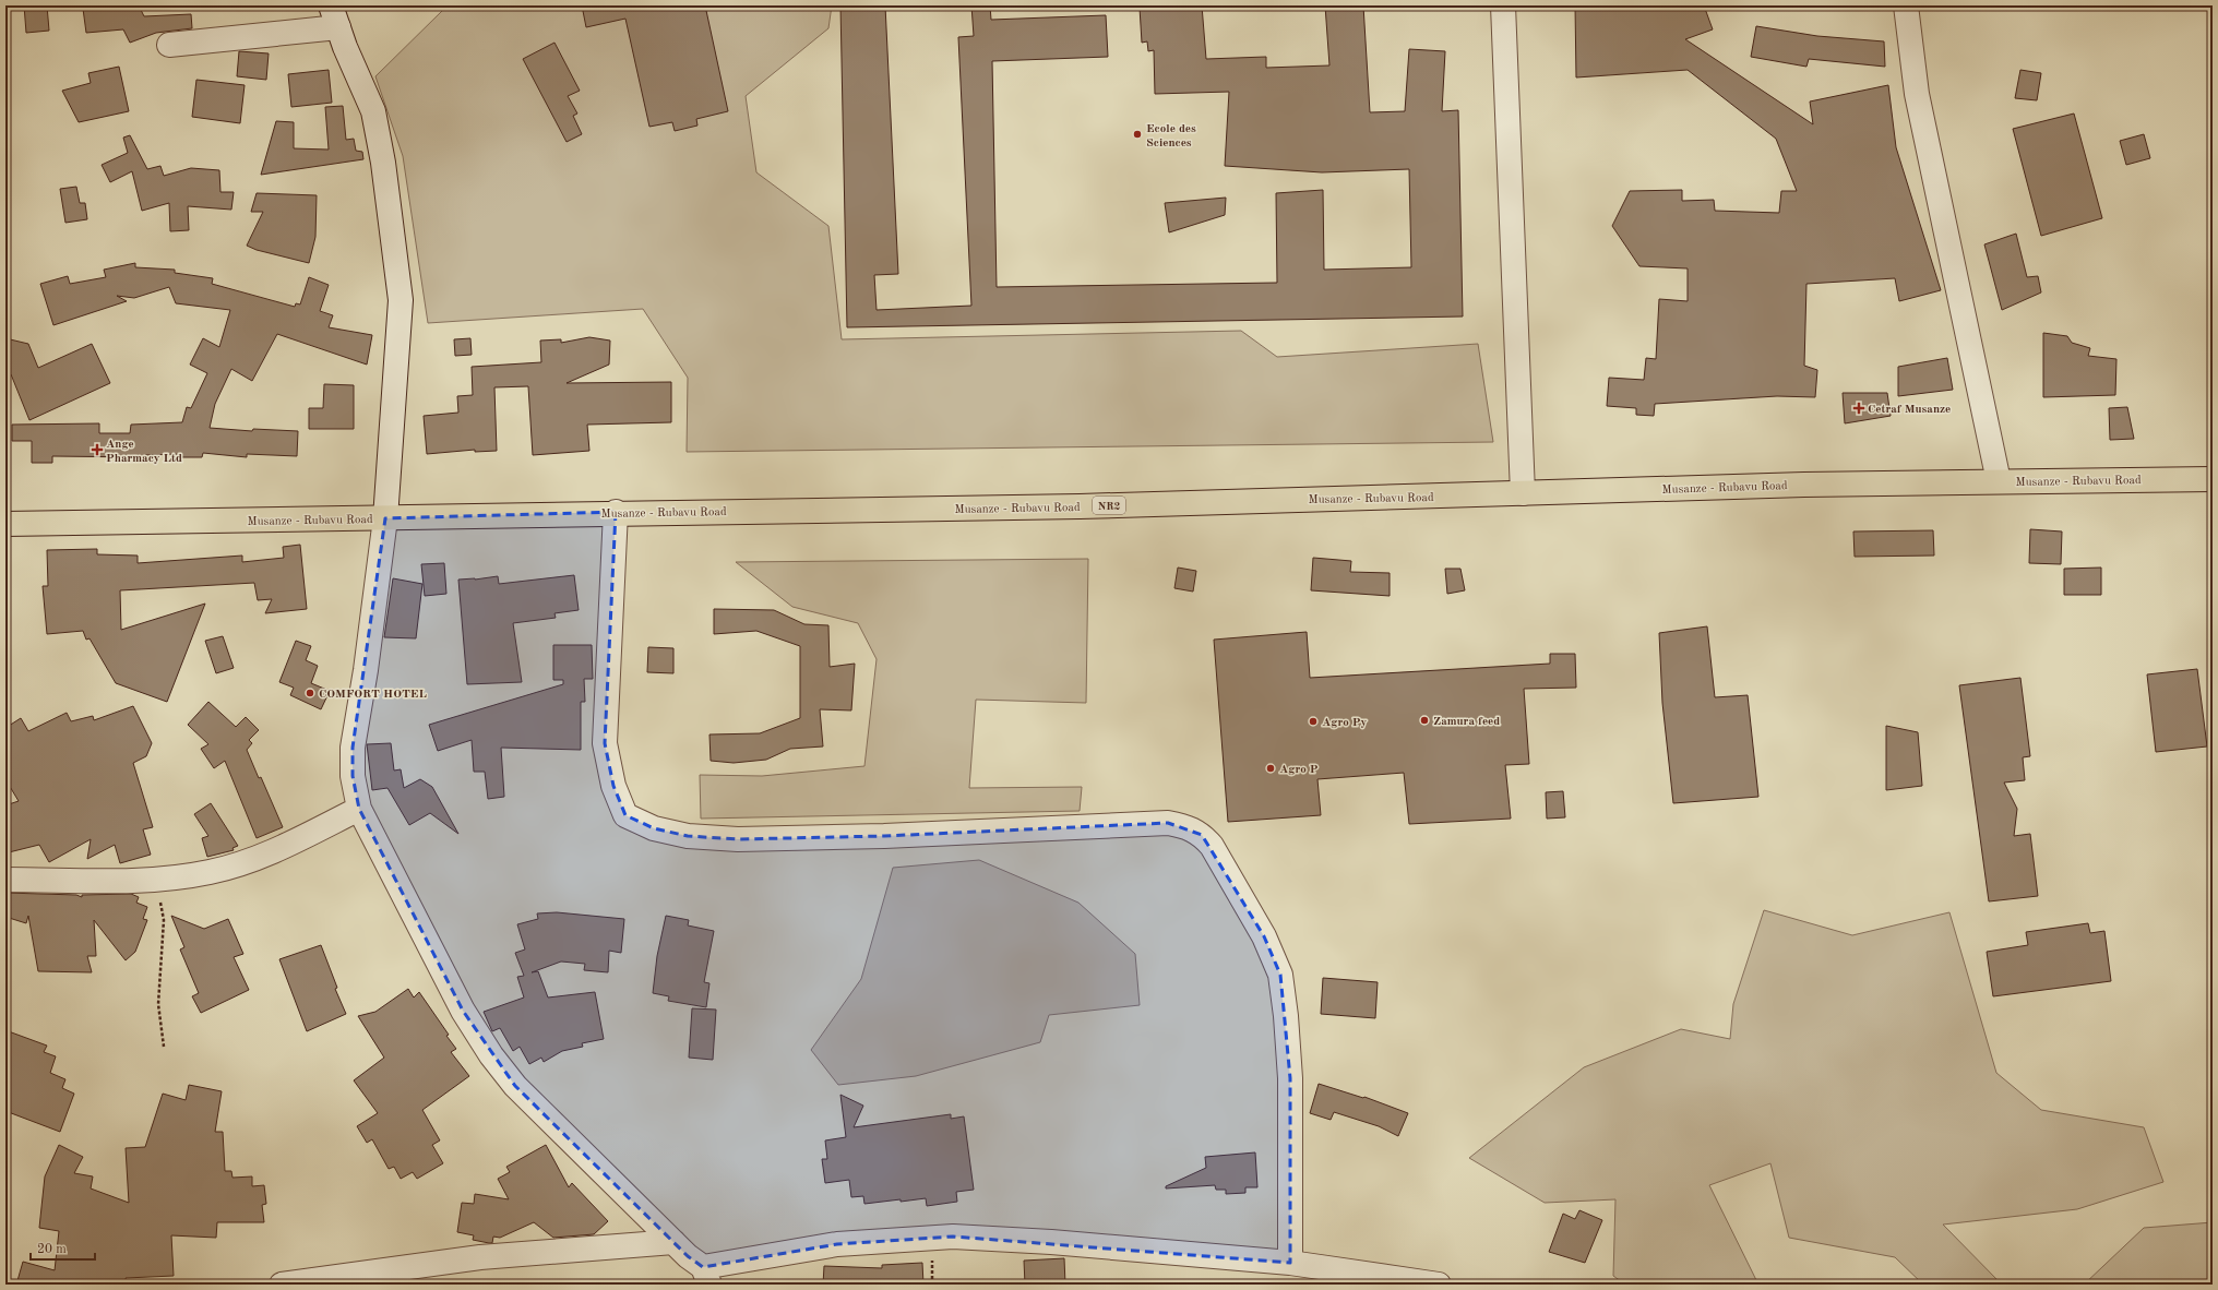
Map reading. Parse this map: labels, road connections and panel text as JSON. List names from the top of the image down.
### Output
{
  "streets": {
    "highway": ["Musanze - Rubavu Road", "NR2"]
  },
  "places": {
    "other": [
      "Ecole des Sciences",
      "COMFORT HOTEL",
      "Zamura feed",
      "Agro Py",
      "Agro P"
    ],
    "health": ["Cetraf Musanze", "Ange Pharmacy Ltd"]
  },
  "scale_bar": "20 m"
}
